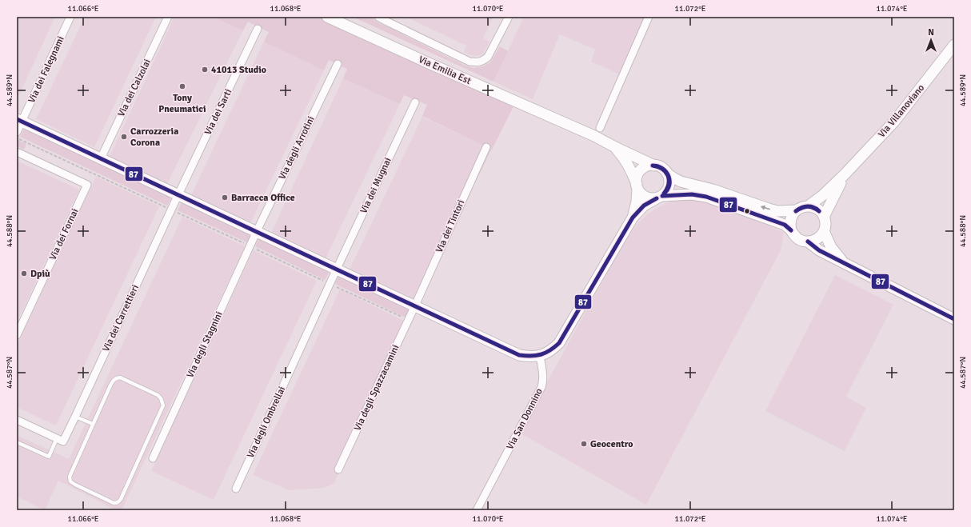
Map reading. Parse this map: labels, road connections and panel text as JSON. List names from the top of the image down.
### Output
{
  "streets": {
    "main road": ["Via Emilia Est", "Via Villanoviano"],
    "street": [
      "Via dei Falegnami",
      "Via dei Calzolai",
      "Via dei Sarti",
      "Via degli Arrotini",
      "Via dei Mugnai",
      "Via dei Tintori",
      "Via dei Fornai",
      "Via dei Carrettieri",
      "Via degli Stagnini",
      "Via degli Spazzacamini",
      "Via San Donnino",
      "Via degli Ombrellai"
    ]
  },
  "crossings": [
    ["Via Emilia Est", "Via Villanoviano"],
    ["Via dei Sarti", "Via dei Carrettieri"],
    ["Via degli Arrotini", "Via degli Stagnini"],
    ["Via dei Mugnai", "Via degli Ombrellai"],
    ["Via dei Tintori", "Via degli Spazzacamini"]
  ],
  "places": [
    "41013 Studio",
    "Tony Pneumatici",
    "Carrozzeria Corona",
    "Barracca Office",
    "Dpiù",
    "Geocentro"
  ],
  "lines": ["transit line 87"],
  "north": "top",
  "coordinates": [
    "11.066°E",
    "11.068°E",
    "11.070°E",
    "11.072°E",
    "11.074°E",
    "44.589°N",
    "44.588°N",
    "44.587°N"
  ]
}
